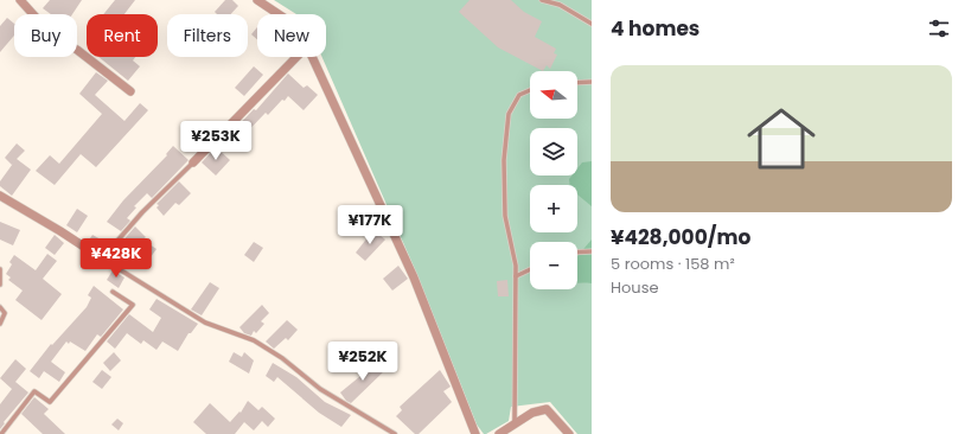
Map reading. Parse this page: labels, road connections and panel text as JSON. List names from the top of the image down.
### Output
{
  "north": "left",
  "page": {
    "heading": "4 homes",
    "chip": [
      "Buy",
      "Rent",
      "Filters",
      "New"
    ],
    "list": [
      {
        "name": "¥428,000/mo",
        "note": "5 rooms · 158 m² · House"
      }
    ],
    "map_buttons": ["+", "−"],
    "price": [
      "¥253K",
      "¥177K",
      "¥428K",
      "¥252K"
    ]
  }
}
